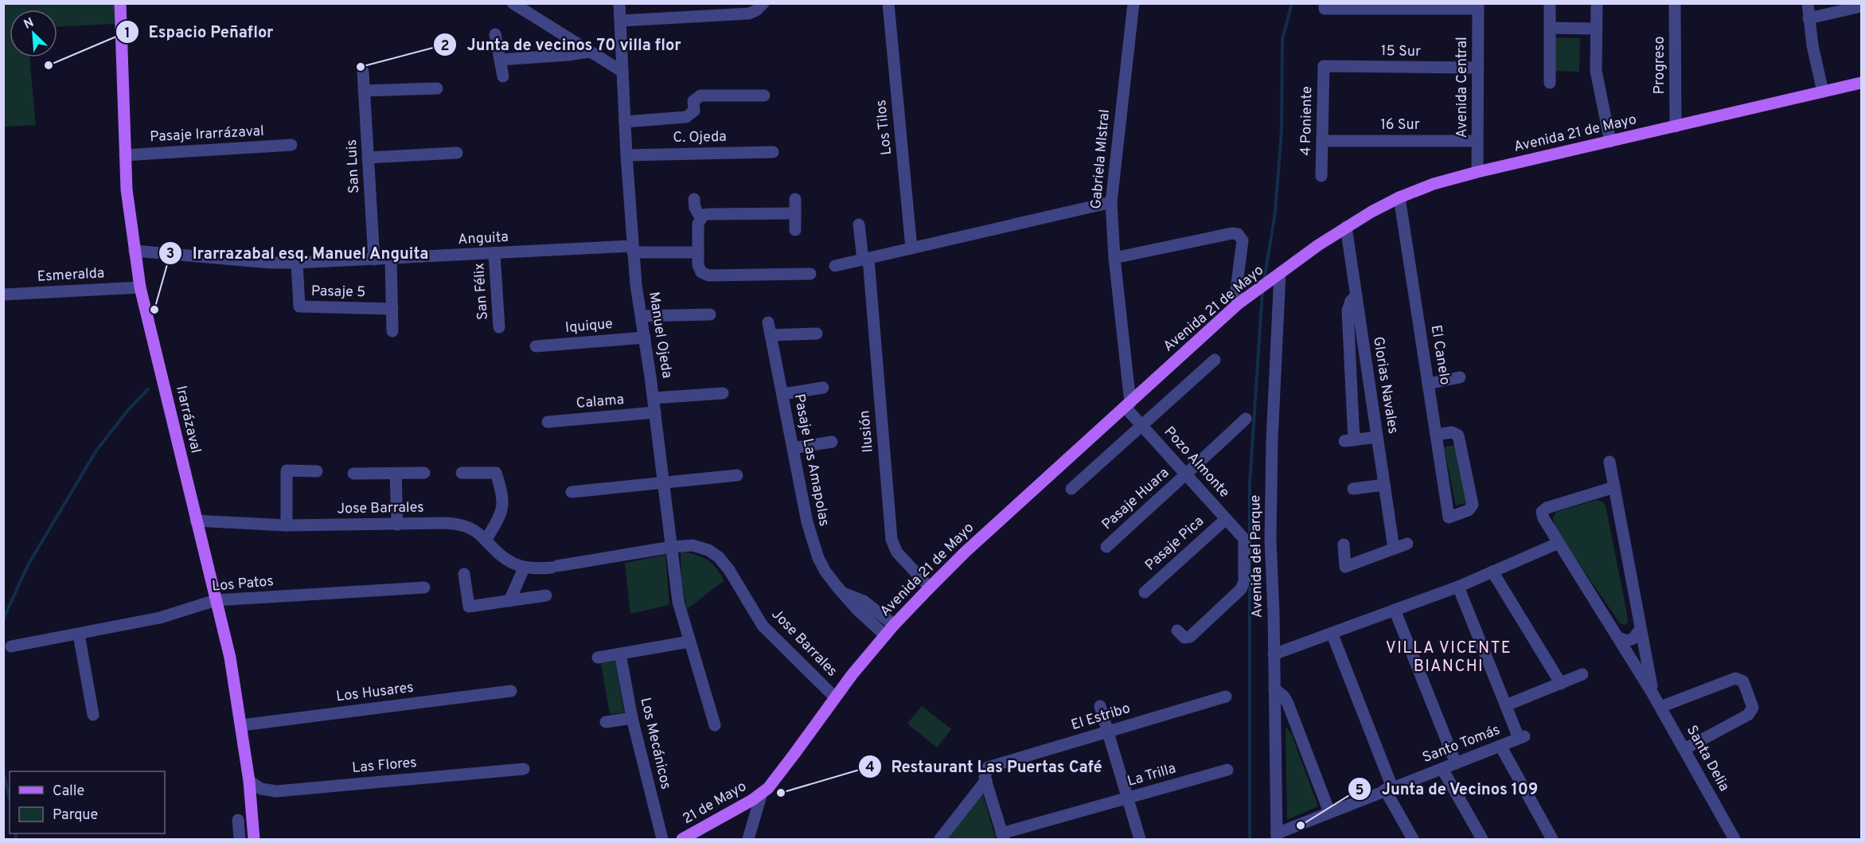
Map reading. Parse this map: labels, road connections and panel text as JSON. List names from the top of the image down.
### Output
{
  "streets": {
    "main road": ["Avenida 21 de Mayo", "Irarrázaval", "21 de Mayo"],
    "street": [
      "15 Sur",
      "Progreso",
      "Avenida Central",
      "4 Poniente",
      "16 Sur",
      "Los Tilos",
      "Pasaje Irarrázaval",
      "C. Ojeda",
      "Gabriela MIstral",
      "San Luis",
      "Anguita",
      "Esmeralda",
      "San Félix",
      "Pasaje 5",
      "Iquique",
      "Manuel Ojeda",
      "El Canelo",
      "Glorias Navales",
      "Calama",
      "Ilusión",
      "Pasaje Las Amapolas",
      "Pozo Almonte",
      "Pasaje Huara",
      "Jose Barrales",
      "Pasaje Pica",
      "Avenida del Parque",
      "Los Patos",
      "Los Husares",
      "El Estribo",
      "Los Mecánicos",
      "Santo Tomás",
      "Santa Delia",
      "Las Flores",
      "La Trilla"
    ]
  },
  "crossings": [
    ["15 Sur", "Avenida Central"],
    ["15 Sur", "4 Poniente"],
    ["Progreso", "Avenida 21 de Mayo"],
    ["Avenida Central", "16 Sur"],
    ["Avenida Central", "Avenida 21 de Mayo"],
    ["4 Poniente", "16 Sur"],
    ["Avenida 21 de Mayo", "Gabriela MIstral"],
    ["Avenida 21 de Mayo", "El Canelo"],
    ["Avenida 21 de Mayo", "Glorias Navales"],
    ["Avenida 21 de Mayo", "Ilusión"],
    ["Avenida 21 de Mayo", "Pasaje Las Amapolas"],
    ["Avenida 21 de Mayo", "Pozo Almonte"],
    ["Avenida 21 de Mayo", "Jose Barrales"],
    ["Avenida 21 de Mayo", "Avenida del Parque"],
    ["Avenida 21 de Mayo", "21 de Mayo"],
    ["Pasaje Irarrázaval", "Irarrázaval"],
    ["C. Ojeda", "Manuel Ojeda"],
    ["Gabriela MIstral", "Pozo Almonte"],
    ["San Luis", "Anguita"],
    ["Anguita", "San Félix"],
    ["Anguita", "Pasaje 5"],
    ["Anguita", "Manuel Ojeda"],
    ["Anguita", "Irarrázaval"],
    ["Esmeralda", "Irarrázaval"],
    ["Iquique", "Manuel Ojeda"],
    ["Manuel Ojeda", "Calama"],
    ["Manuel Ojeda", "Jose Barrales"],
    ["Irarrázaval", "Jose Barrales"],
    ["Irarrázaval", "Los Patos"],
    ["Irarrázaval", "Los Husares"],
    ["Irarrázaval", "Las Flores"],
    ["Pozo Almonte", "Pasaje Huara"],
    ["Pozo Almonte", "Pasaje Pica"],
    ["Avenida del Parque", "Santo Tomás"]
  ],
  "districts": ["VILLA VICENTE BIANCHI"],
  "places": [
    "Espacio Peñaflor",
    "Junta de vecinos 70 villa flor",
    "Irarrazabal esq. Manuel Anguita",
    "Restaurant Las Puertas Café",
    "Junta de Vecinos 109"
  ],
  "legend": ["Calle", "Parque"],
  "north": "top left"
}
